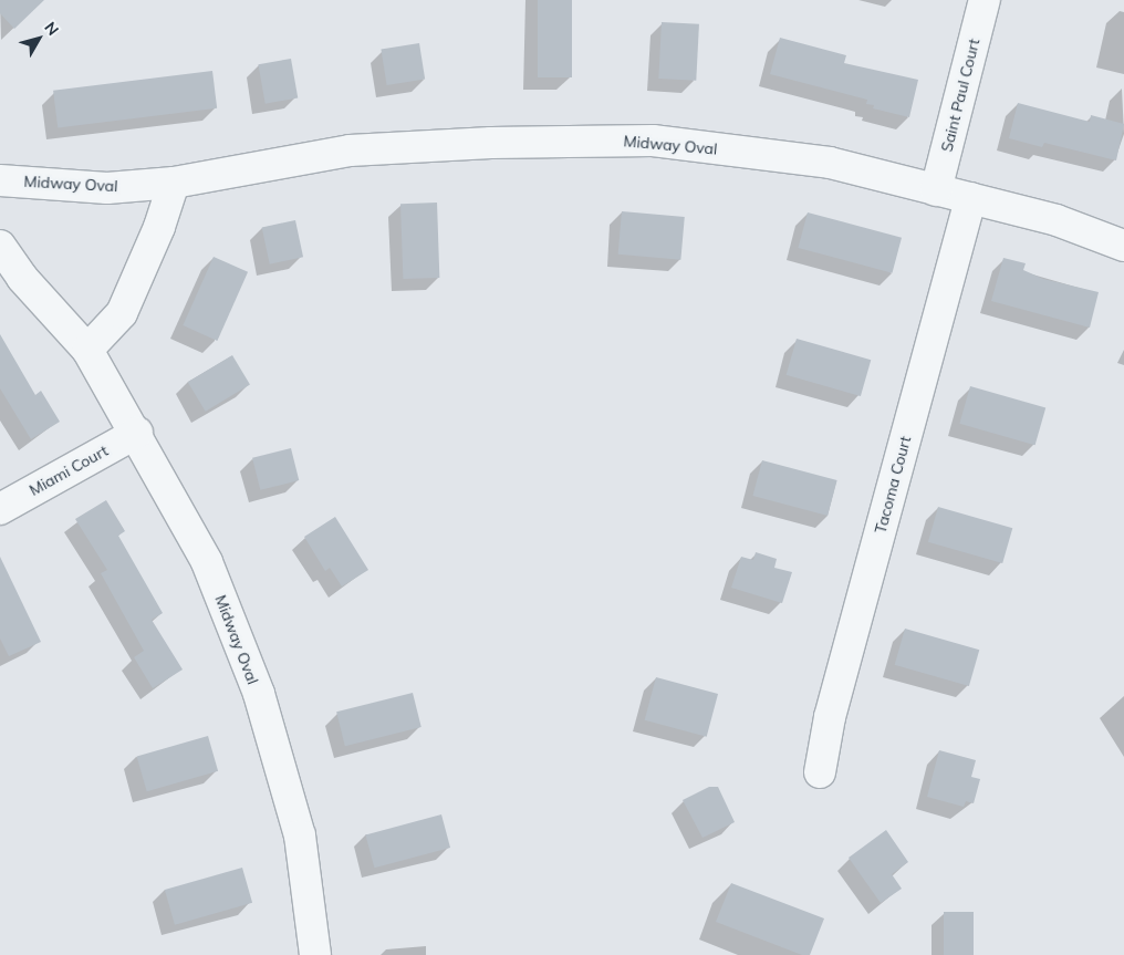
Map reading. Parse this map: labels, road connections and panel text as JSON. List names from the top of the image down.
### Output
{
  "streets": {
    "street": [
      "Saint Paul Court",
      "Midway Oval",
      "Miami Court",
      "Tacoma Court"
    ]
  },
  "crossings": [
    ["Saint Paul Court", "Midway Oval"],
    ["Midway Oval", "Miami Court"],
    ["Midway Oval", "Tacoma Court"]
  ],
  "north": "top right"
}
